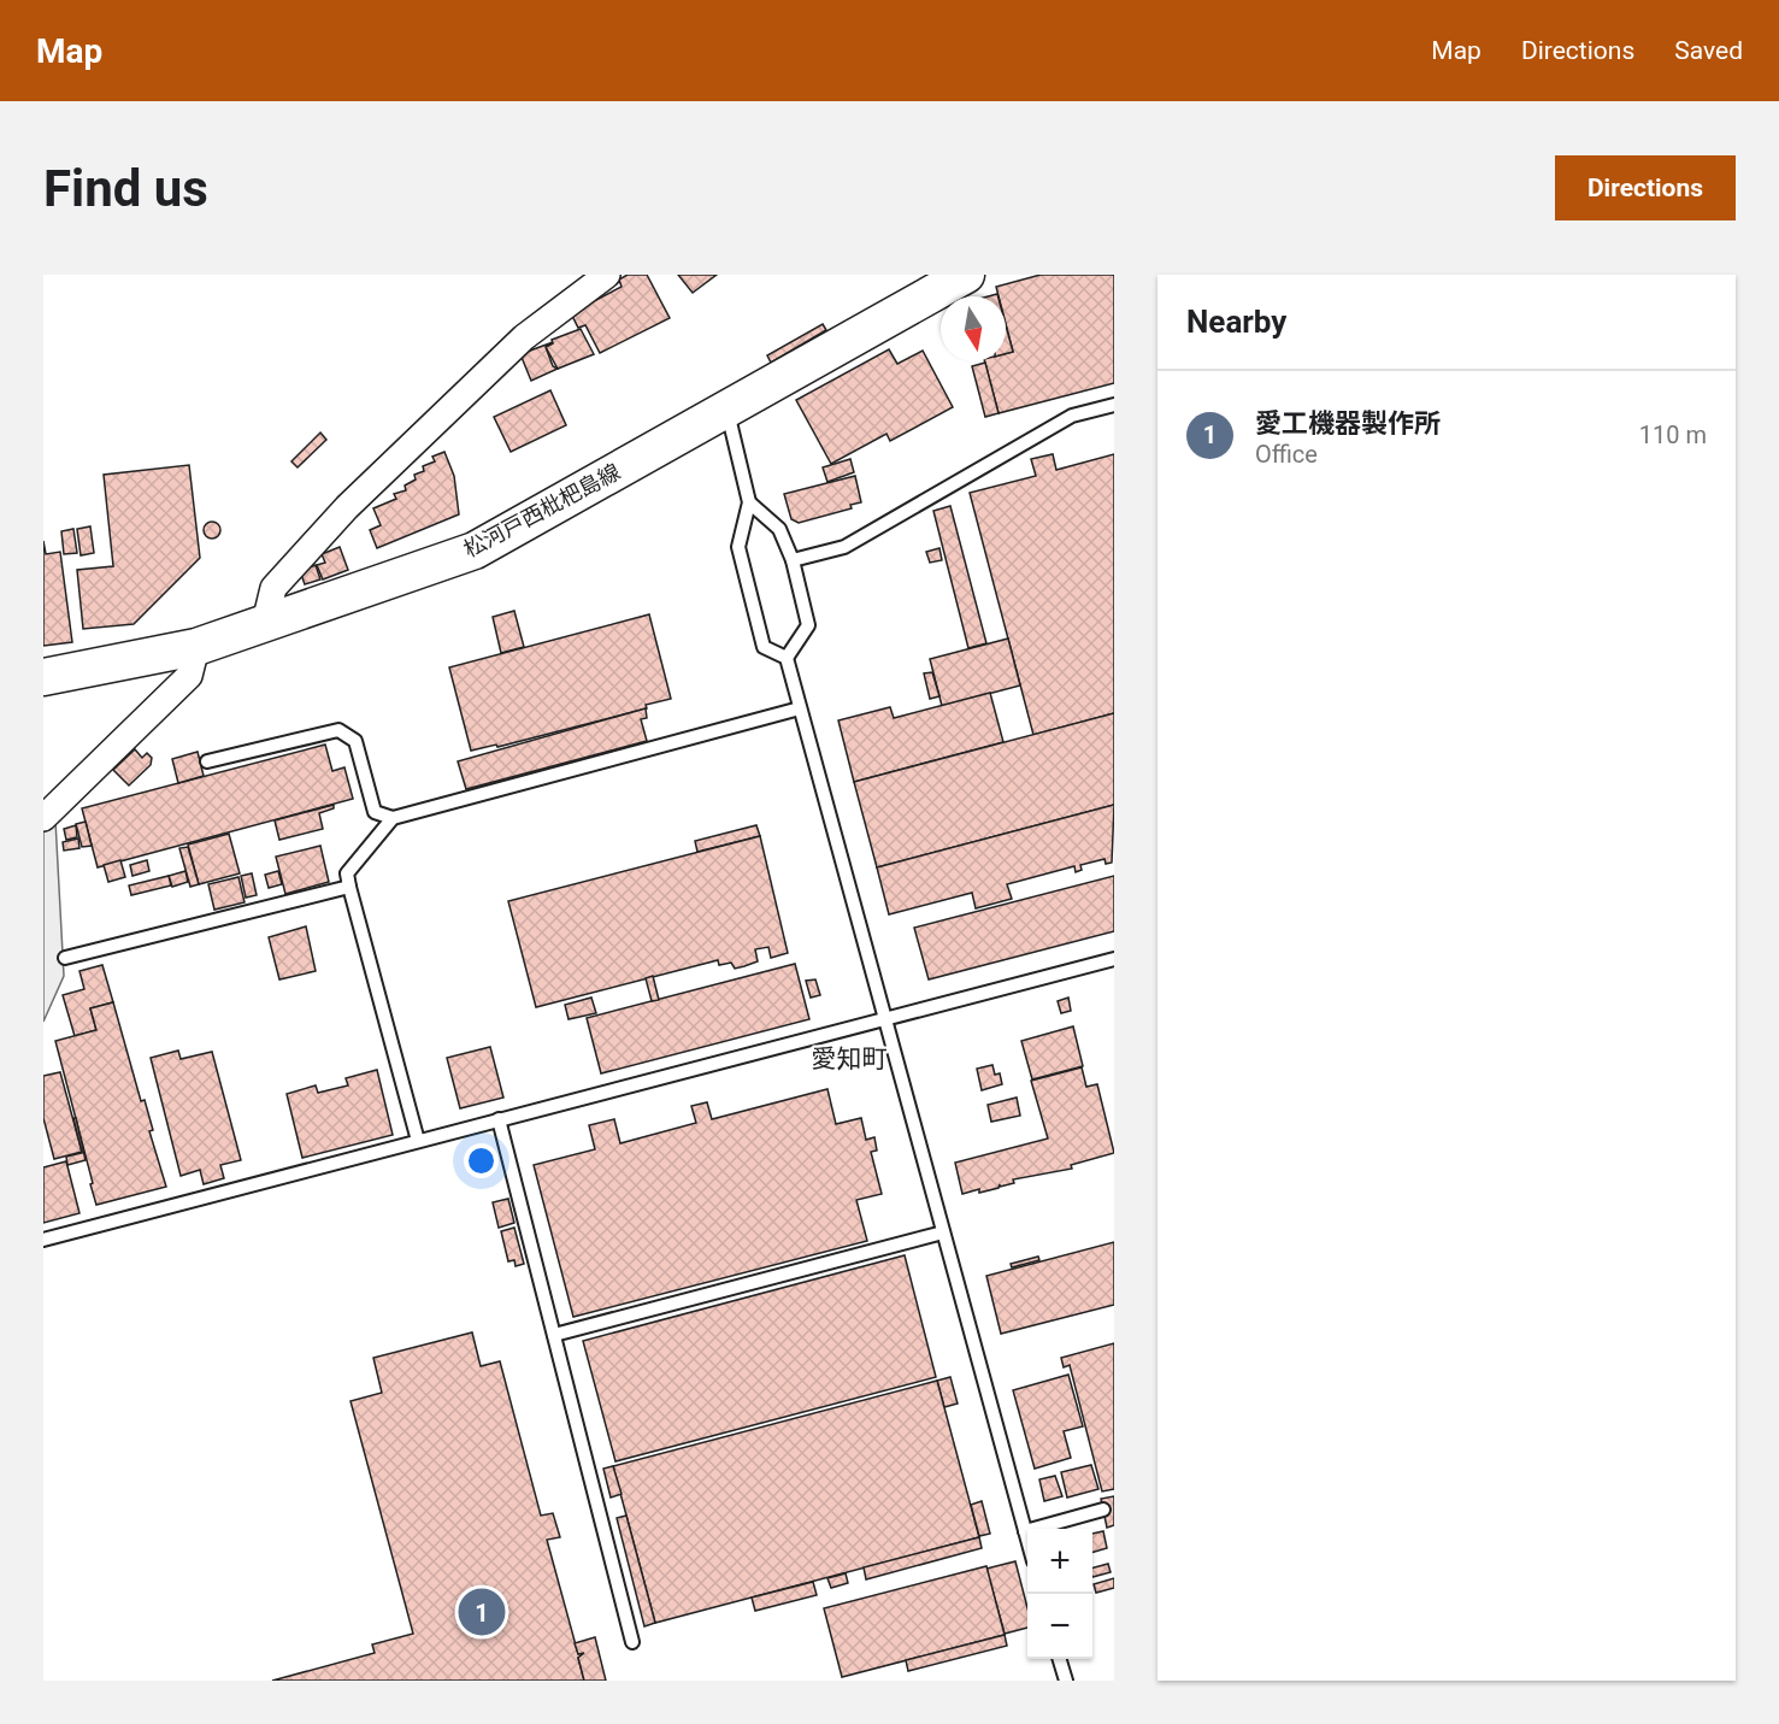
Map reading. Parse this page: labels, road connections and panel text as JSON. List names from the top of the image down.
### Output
{
  "streets": {
    "main road": ["松河戸西枇杷島線"]
  },
  "districts": ["愛知町"],
  "north": "bottom",
  "page": {
    "header": "Map",
    "nav": ["Map", "Directions", "Saved"],
    "buttons": "Directions",
    "title": "Find us",
    "heading": "Nearby",
    "list": [
      {
        "mark": "1",
        "name": "愛工機器製作所",
        "note": "Office",
        "value": "110 m"
      }
    ],
    "map_buttons": ["+", "−"],
    "pins": "1"
  }
}
